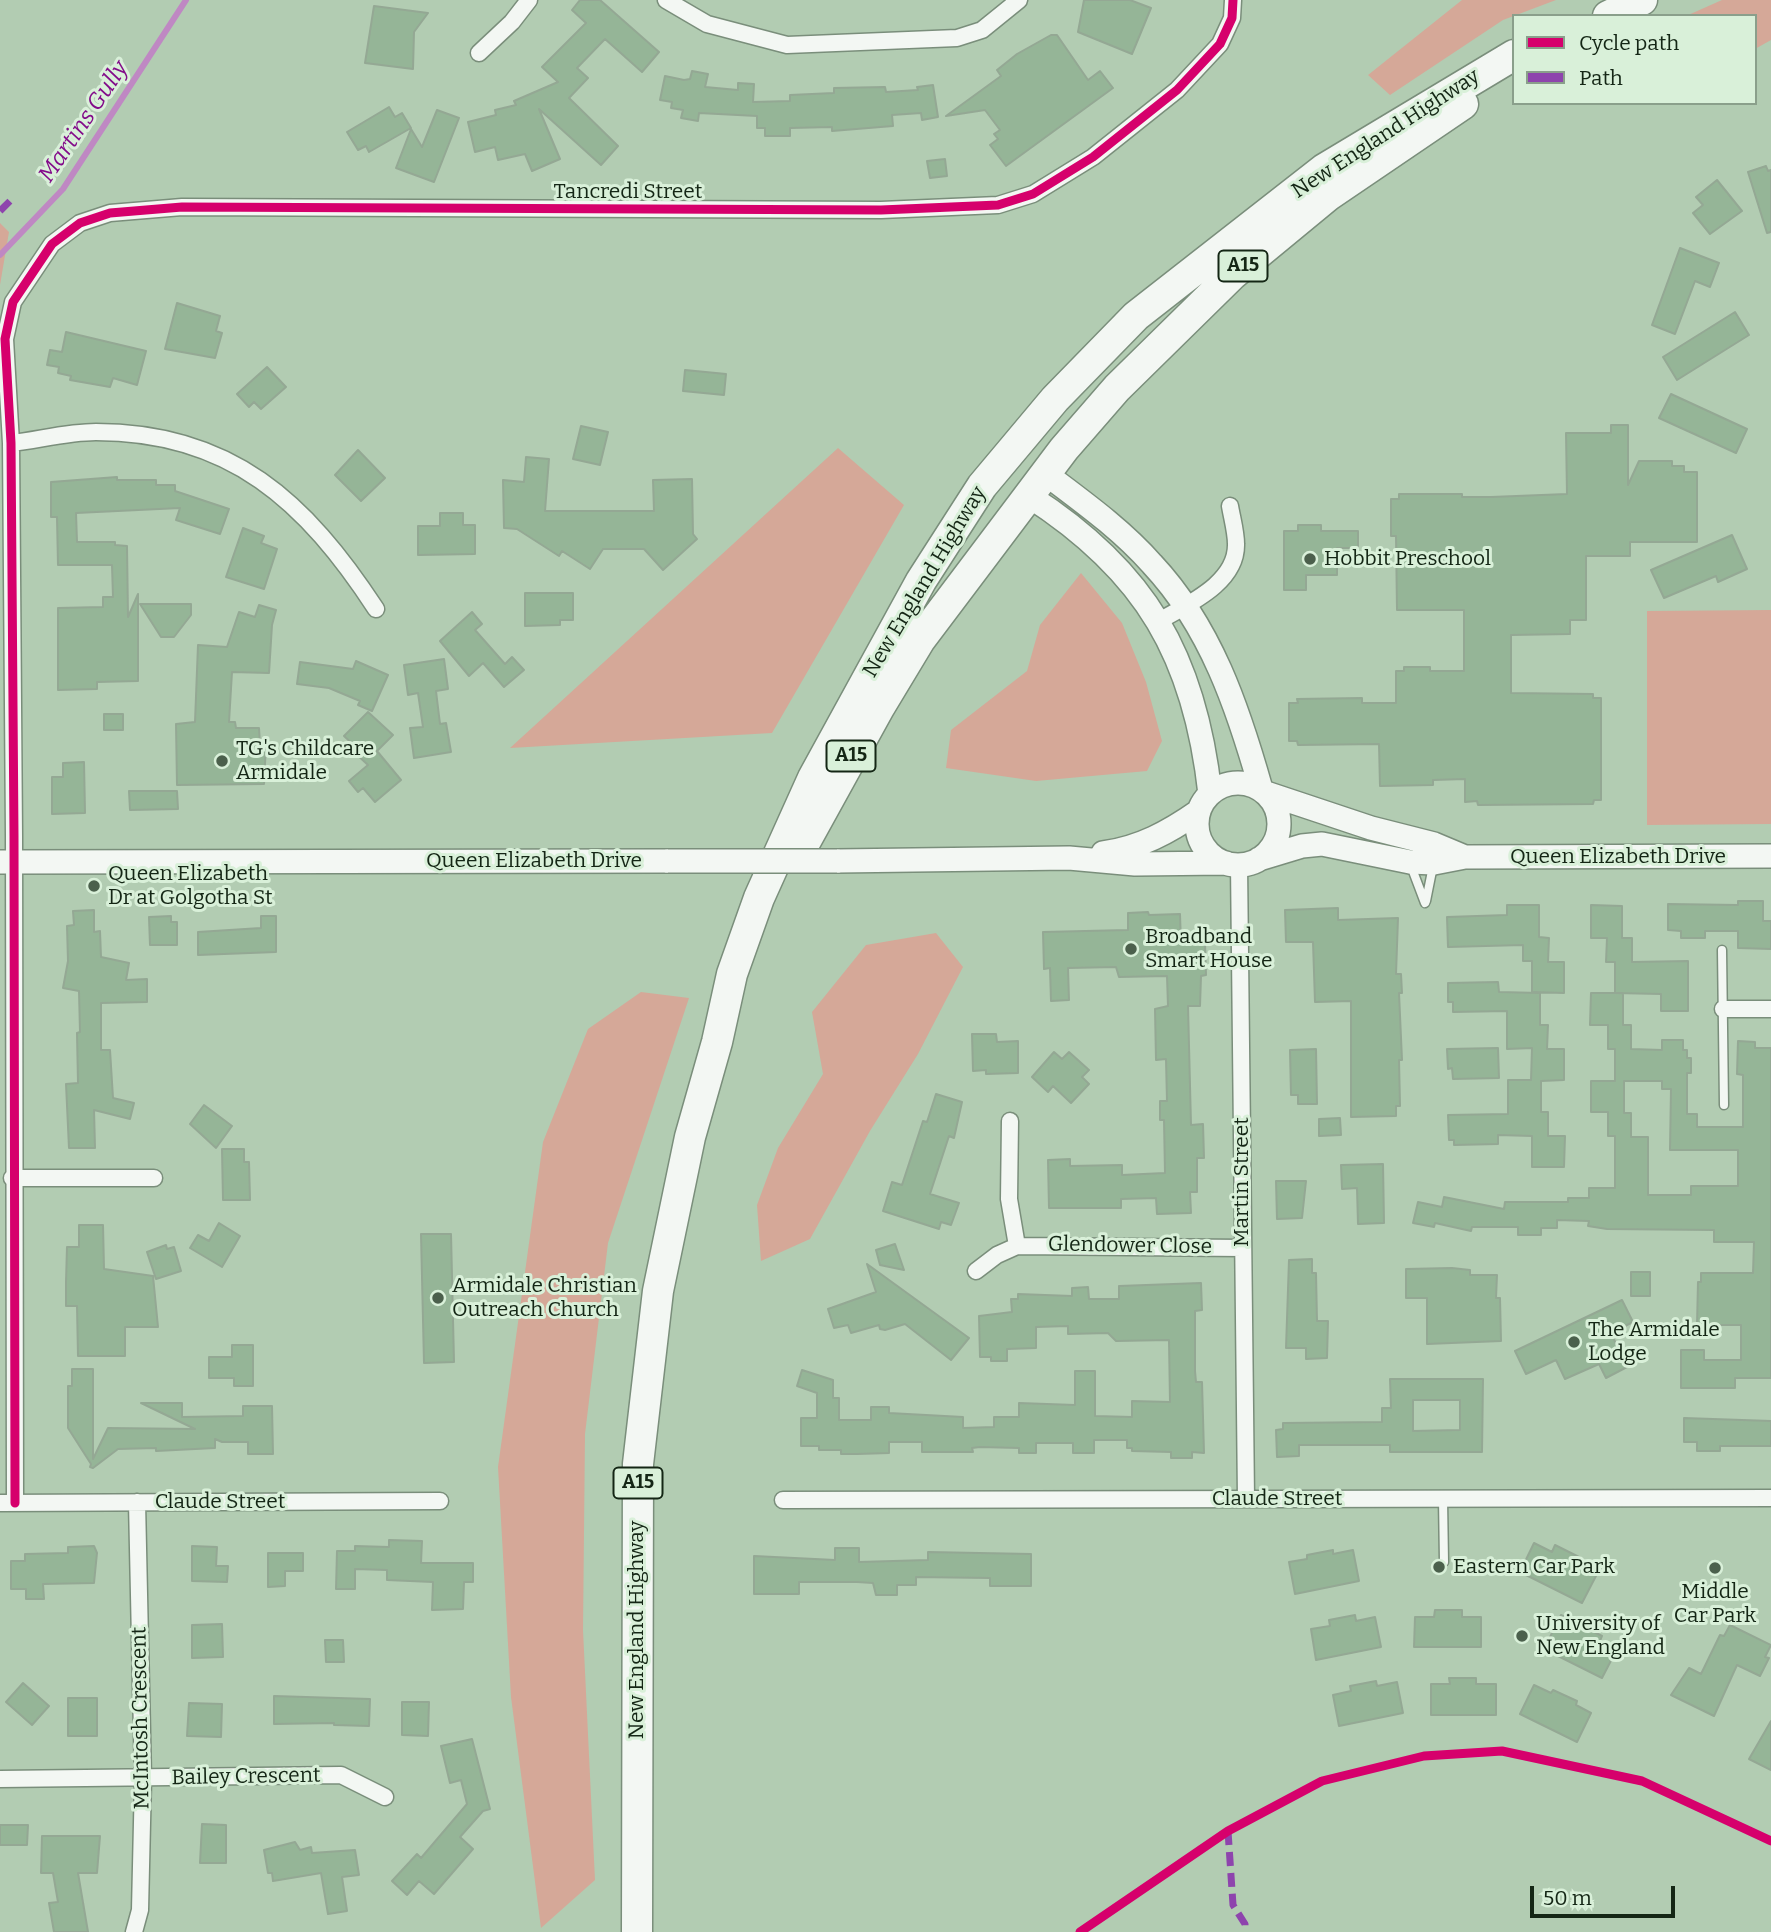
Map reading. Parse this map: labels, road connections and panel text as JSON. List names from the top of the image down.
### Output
{
  "streets": {
    "highway": ["New England Highway", "A15"],
    "main road": ["Queen Elizabeth Drive"],
    "street": [
      "Tancredi Street",
      "Martin Street",
      "Glendower Close",
      "Claude Street",
      "McIntosh Crescent",
      "Bailey Crescent"
    ]
  },
  "crossings": [
    ["Tancredi Street", "Queen Elizabeth Drive"],
    ["Tancredi Street", "Claude Street"],
    ["Queen Elizabeth Drive", "Martin Street"],
    ["Martin Street", "Glendower Close"],
    ["Martin Street", "Claude Street"],
    ["Claude Street", "McIntosh Crescent"],
    ["McIntosh Crescent", "Bailey Crescent"]
  ],
  "water": ["Martins Gully"],
  "places": [
    "Hobbit Preschool",
    "TG's Childcare Armidale",
    "Queen Elizabeth Dr at Golgotha St",
    "Broadband Smart House",
    "Armidale Christian Outreach Church",
    "The Armidale Lodge",
    "Eastern Car Park",
    "Middle Car Park",
    "University of New England"
  ],
  "legend": ["Cycle path", "Path"],
  "scale_bar": "50 m"
}
